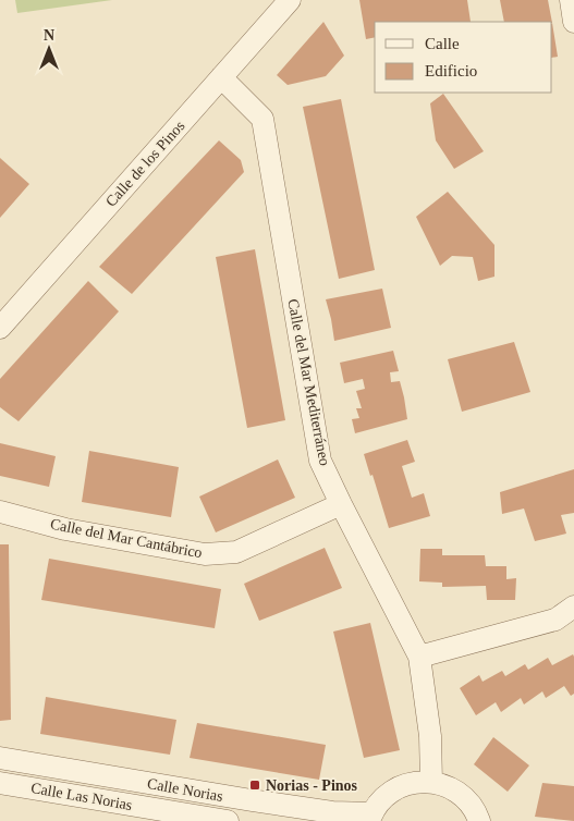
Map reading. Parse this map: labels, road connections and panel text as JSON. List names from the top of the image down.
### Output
{
  "streets": {
    "street": [
      "Calle de los Pinos",
      "Calle del Mar Mediterráneo",
      "Calle del Mar Cantábrico",
      "Calle Norias",
      "Calle Las Norias"
    ]
  },
  "crossings": [
    ["Calle de los Pinos", "Calle del Mar Mediterráneo"],
    ["Calle del Mar Mediterráneo", "Calle del Mar Cantábrico"]
  ],
  "places": {
    "transit": ["Norias - Pinos"]
  },
  "legend": ["Calle", "Edificio"],
  "north": "top"
}
